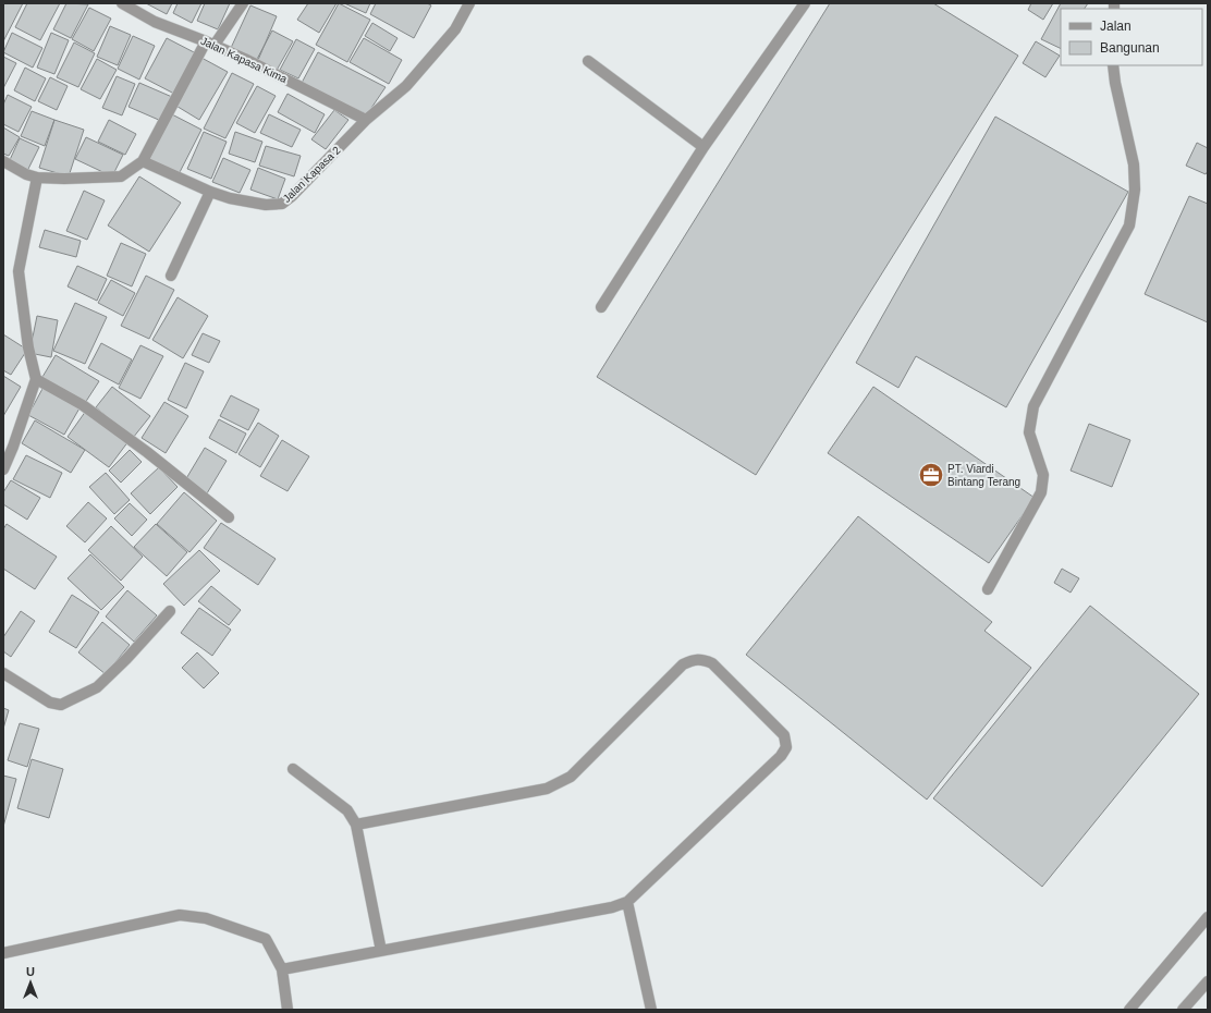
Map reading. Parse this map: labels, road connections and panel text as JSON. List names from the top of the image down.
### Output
{
  "streets": {
    "street": ["Jalan Kapasa Kima", "Jalan Kapasa 2"]
  },
  "crossings": [
    ["Jalan Kapasa Kima", "Jalan Kapasa 2"]
  ],
  "places": {
    "office": ["PT. Viardi Bintang Terang"]
  },
  "legend": ["Jalan", "Bangunan"],
  "north": "top"
}
